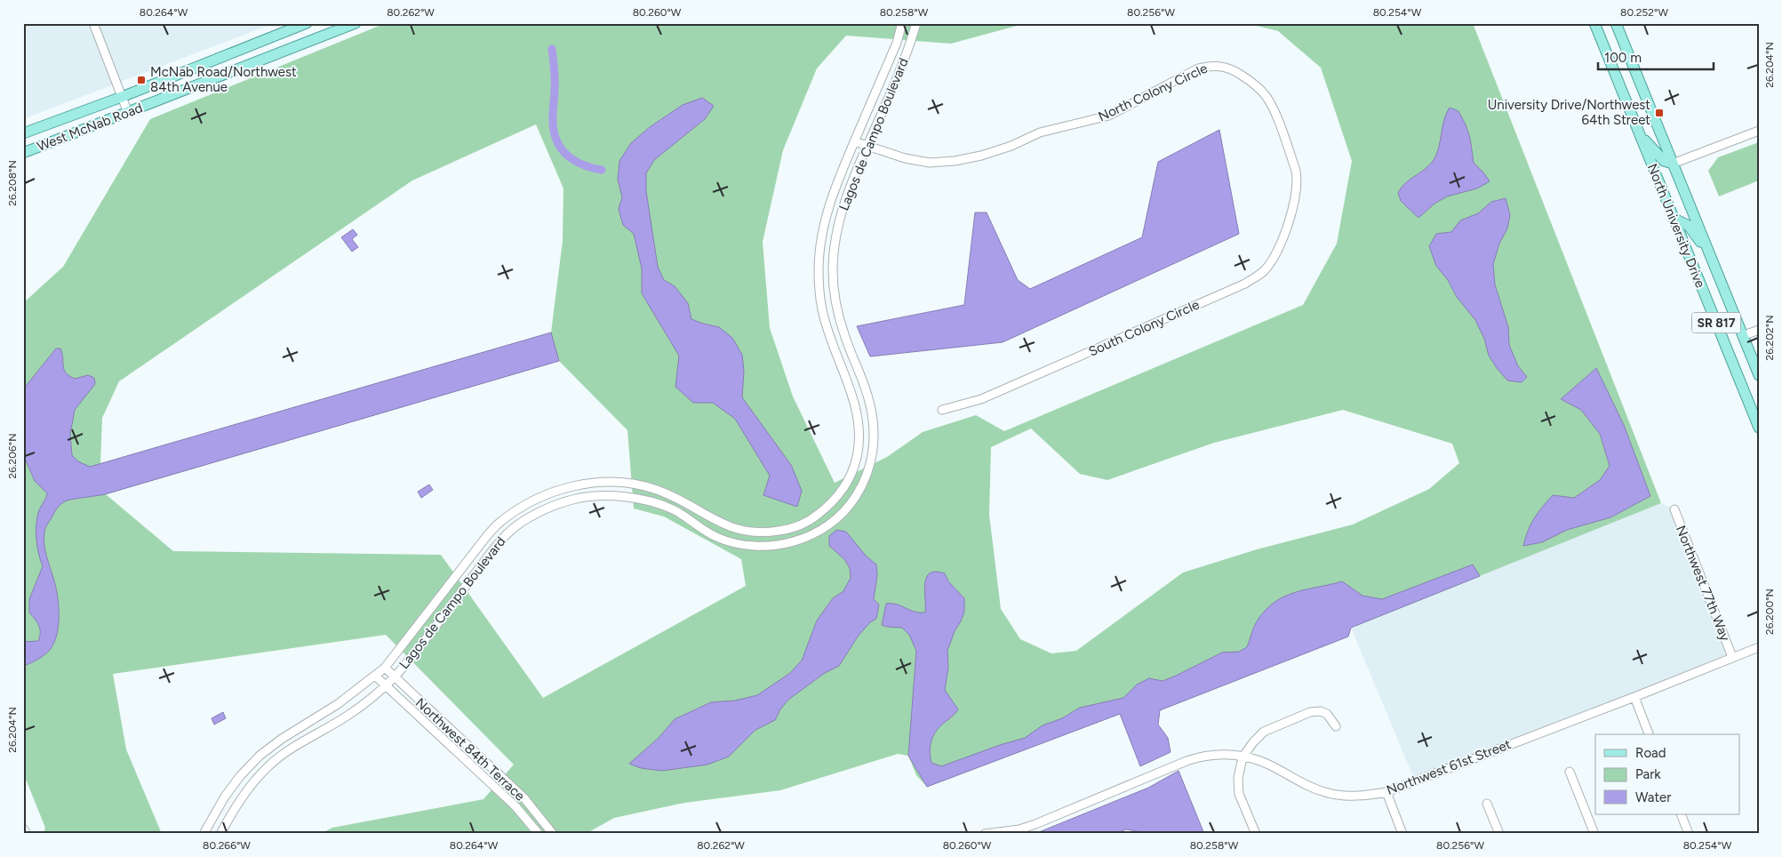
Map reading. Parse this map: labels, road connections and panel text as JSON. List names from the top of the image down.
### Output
{
  "streets": {
    "main road": ["West McNab Road", "North University Drive", "SR 817"],
    "street": [
      "North Colony Circle",
      "Lagos de Campo Boulevard",
      "South Colony Circle",
      "Northwest 77th Way",
      "Northwest 84th Terrace",
      "Northwest 61st Street"
    ]
  },
  "crossings": [
    ["North Colony Circle", "Lagos de Campo Boulevard"],
    ["North Colony Circle", "South Colony Circle"],
    ["Lagos de Campo Boulevard", "Northwest 84th Terrace"],
    ["Northwest 77th Way", "Northwest 61st Street"]
  ],
  "places": {
    "transit": ["McNab Road/Northwest 84th Avenue", "University Drive/Northwest 64th Street"]
  },
  "legend": ["Road", "Park", "Water"],
  "scale_bar": "100 m",
  "coordinates": [
    "80.264°W",
    "80.262°W",
    "80.260°W",
    "80.258°W",
    "80.256°W",
    "80.254°W",
    "80.252°W",
    "26.204°N",
    "26.208°N",
    "26.202°N",
    "26.206°N",
    "26.200°N",
    "80.266°W"
  ]
}
